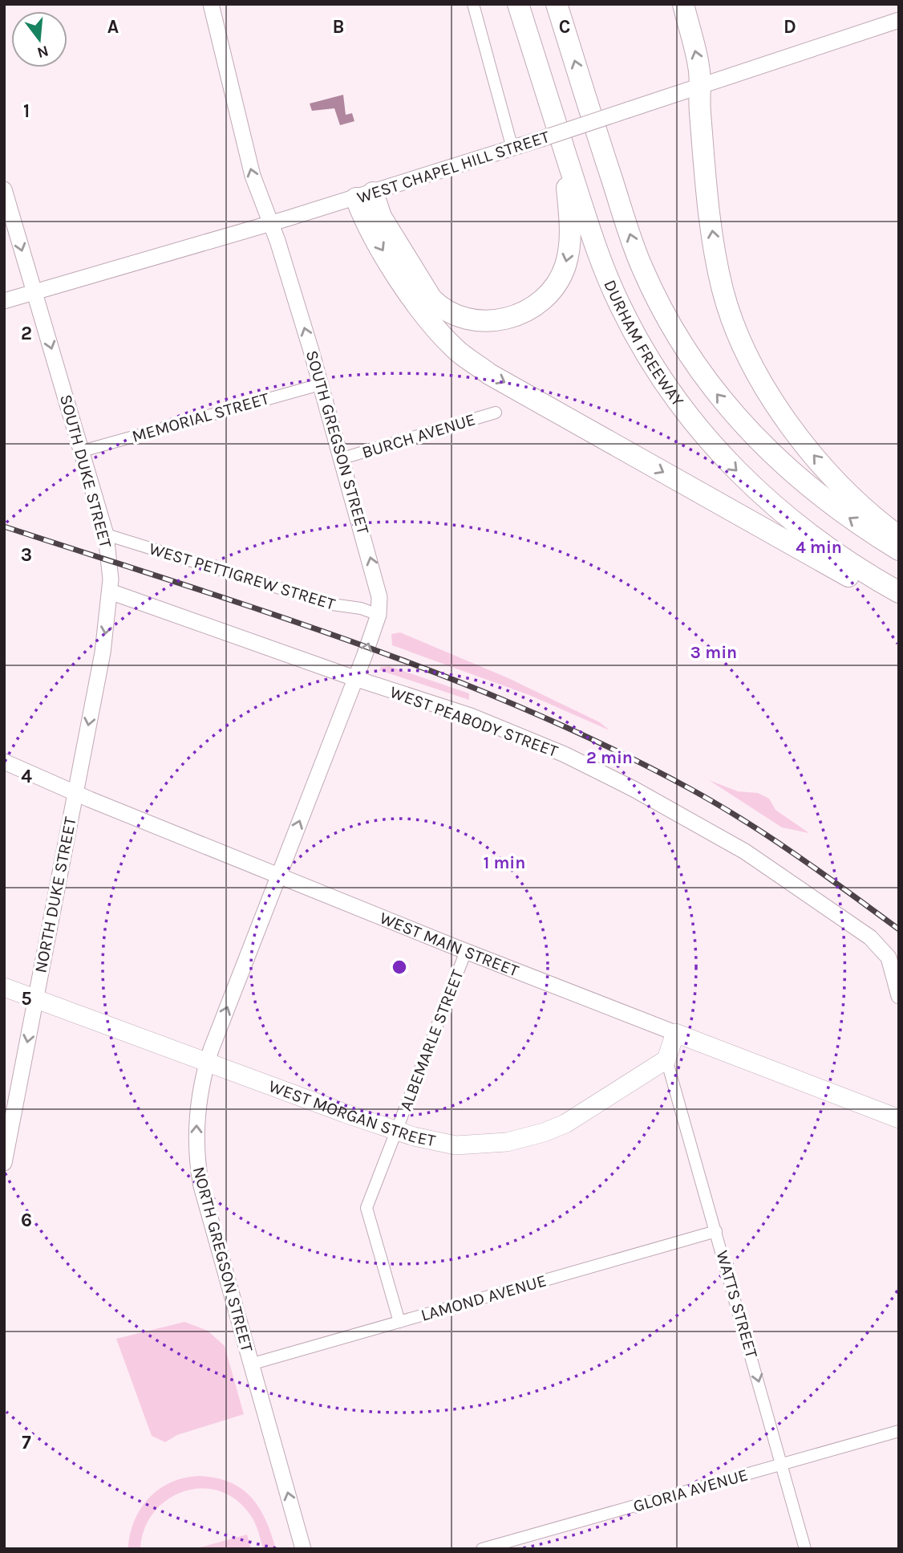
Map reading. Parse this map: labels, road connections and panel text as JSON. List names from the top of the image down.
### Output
{
  "streets": {
    "highway": ["DURHAM FREEWAY"],
    "main road": [
      "WEST CHAPEL HILL STREET",
      "SOUTH GREGSON STREET",
      "SOUTH DUKE STREET",
      "WEST PEABODY STREET",
      "NORTH DUKE STREET",
      "WEST MAIN STREET",
      "WEST MORGAN STREET",
      "NORTH GREGSON STREET"
    ],
    "street": [
      "MEMORIAL STREET",
      "BURCH AVENUE",
      "WEST PETTIGREW STREET",
      "ALBEMARLE STREET",
      "LAMOND AVENUE",
      "WATTS STREET",
      "GLORIA AVENUE"
    ]
  },
  "crossings": [
    ["WEST CHAPEL HILL STREET", "SOUTH GREGSON STREET"],
    ["WEST CHAPEL HILL STREET", "SOUTH DUKE STREET"],
    ["MEMORIAL STREET", "SOUTH GREGSON STREET"],
    ["MEMORIAL STREET", "SOUTH DUKE STREET"],
    ["BURCH AVENUE", "SOUTH GREGSON STREET"],
    ["SOUTH GREGSON STREET", "WEST PETTIGREW STREET"],
    ["SOUTH GREGSON STREET", "WEST PEABODY STREET"],
    ["SOUTH GREGSON STREET", "WEST MAIN STREET"],
    ["SOUTH GREGSON STREET", "NORTH GREGSON STREET"],
    ["SOUTH DUKE STREET", "WEST PETTIGREW STREET"],
    ["SOUTH DUKE STREET", "WEST PEABODY STREET"],
    ["SOUTH DUKE STREET", "NORTH DUKE STREET"],
    ["SOUTH DUKE STREET", "WEST MAIN STREET"],
    ["NORTH DUKE STREET", "WEST MAIN STREET"],
    ["NORTH DUKE STREET", "WEST MORGAN STREET"],
    ["WEST MAIN STREET", "ALBEMARLE STREET"],
    ["WEST MAIN STREET", "NORTH GREGSON STREET"],
    ["ALBEMARLE STREET", "WEST MORGAN STREET"],
    ["ALBEMARLE STREET", "LAMOND AVENUE"],
    ["WEST MORGAN STREET", "NORTH GREGSON STREET"],
    ["WEST MORGAN STREET", "WATTS STREET"],
    ["NORTH GREGSON STREET", "LAMOND AVENUE"],
    ["LAMOND AVENUE", "WATTS STREET"],
    ["WATTS STREET", "GLORIA AVENUE"]
  ],
  "one_way": [
    "SOUTH GREGSON STREET",
    "SOUTH DUKE STREET",
    "NORTH DUKE STREET",
    "NORTH GREGSON STREET",
    "WATTS STREET"
  ],
  "north": "bottom",
  "grid": {
    "columns": [
      "A",
      "B",
      "C",
      "D"
    ],
    "rows": [
      "1",
      "2",
      "3",
      "4",
      "5",
      "6",
      "7"
    ]
  },
  "rings": [
    "4 min",
    "3 min",
    "2 min",
    "1 min"
  ]
}
